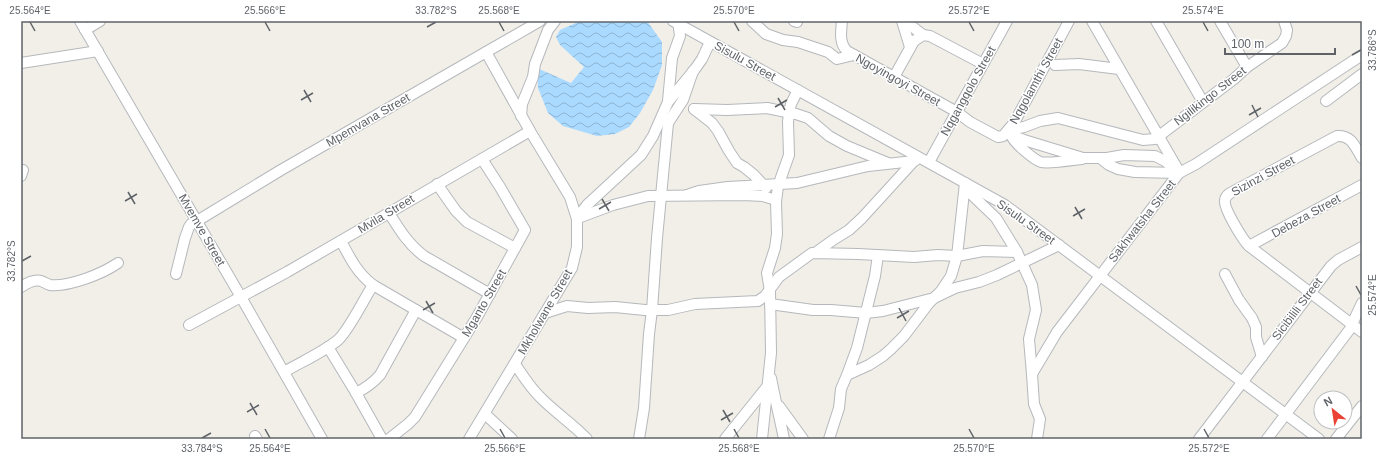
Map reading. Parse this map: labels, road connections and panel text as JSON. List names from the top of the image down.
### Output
{
  "streets": {
    "street": [
      "Sisulu Street",
      "Ngoyingoyi Street",
      "Nqgolamthi Street",
      "Nqgangqolo Street",
      "Ngilikingo Street",
      "Mpemvana Street",
      "Sizinzi Street",
      "Mvila Street",
      "Debeza Street",
      "Sakhwatsha Street",
      "Mvemve Street",
      "Mganto Street",
      "Sicibilili Street",
      "Mkholwane Street"
    ]
  },
  "crossings": [
    ["Sisulu Street", "Nqgangqolo Street"],
    ["Sisulu Street", "Sakhwatsha Street"],
    ["Sisulu Street", "Sicibilili Street"],
    ["Ngoyingoyi Street", "Nqgolamthi Street"],
    ["Ngoyingoyi Street", "Nqgangqolo Street"],
    ["Nqgolamthi Street", "Nqgangqolo Street"],
    ["Mpemvana Street", "Mvemve Street"],
    ["Mpemvana Street", "Mkholwane Street"],
    ["Sizinzi Street", "Debeza Street"],
    ["Sizinzi Street", "Sicibilili Street"],
    ["Mvila Street", "Mvemve Street"],
    ["Mvila Street", "Mganto Street"],
    ["Mvila Street", "Mkholwane Street"]
  ],
  "scale_bar": "100 m",
  "north": "top left",
  "coordinates": [
    "25.564°E",
    "25.566°E",
    "33.782°S",
    "25.568°E",
    "25.570°E",
    "25.572°E",
    "25.574°E",
    "33.786°S",
    "33.784°S"
  ]
}
